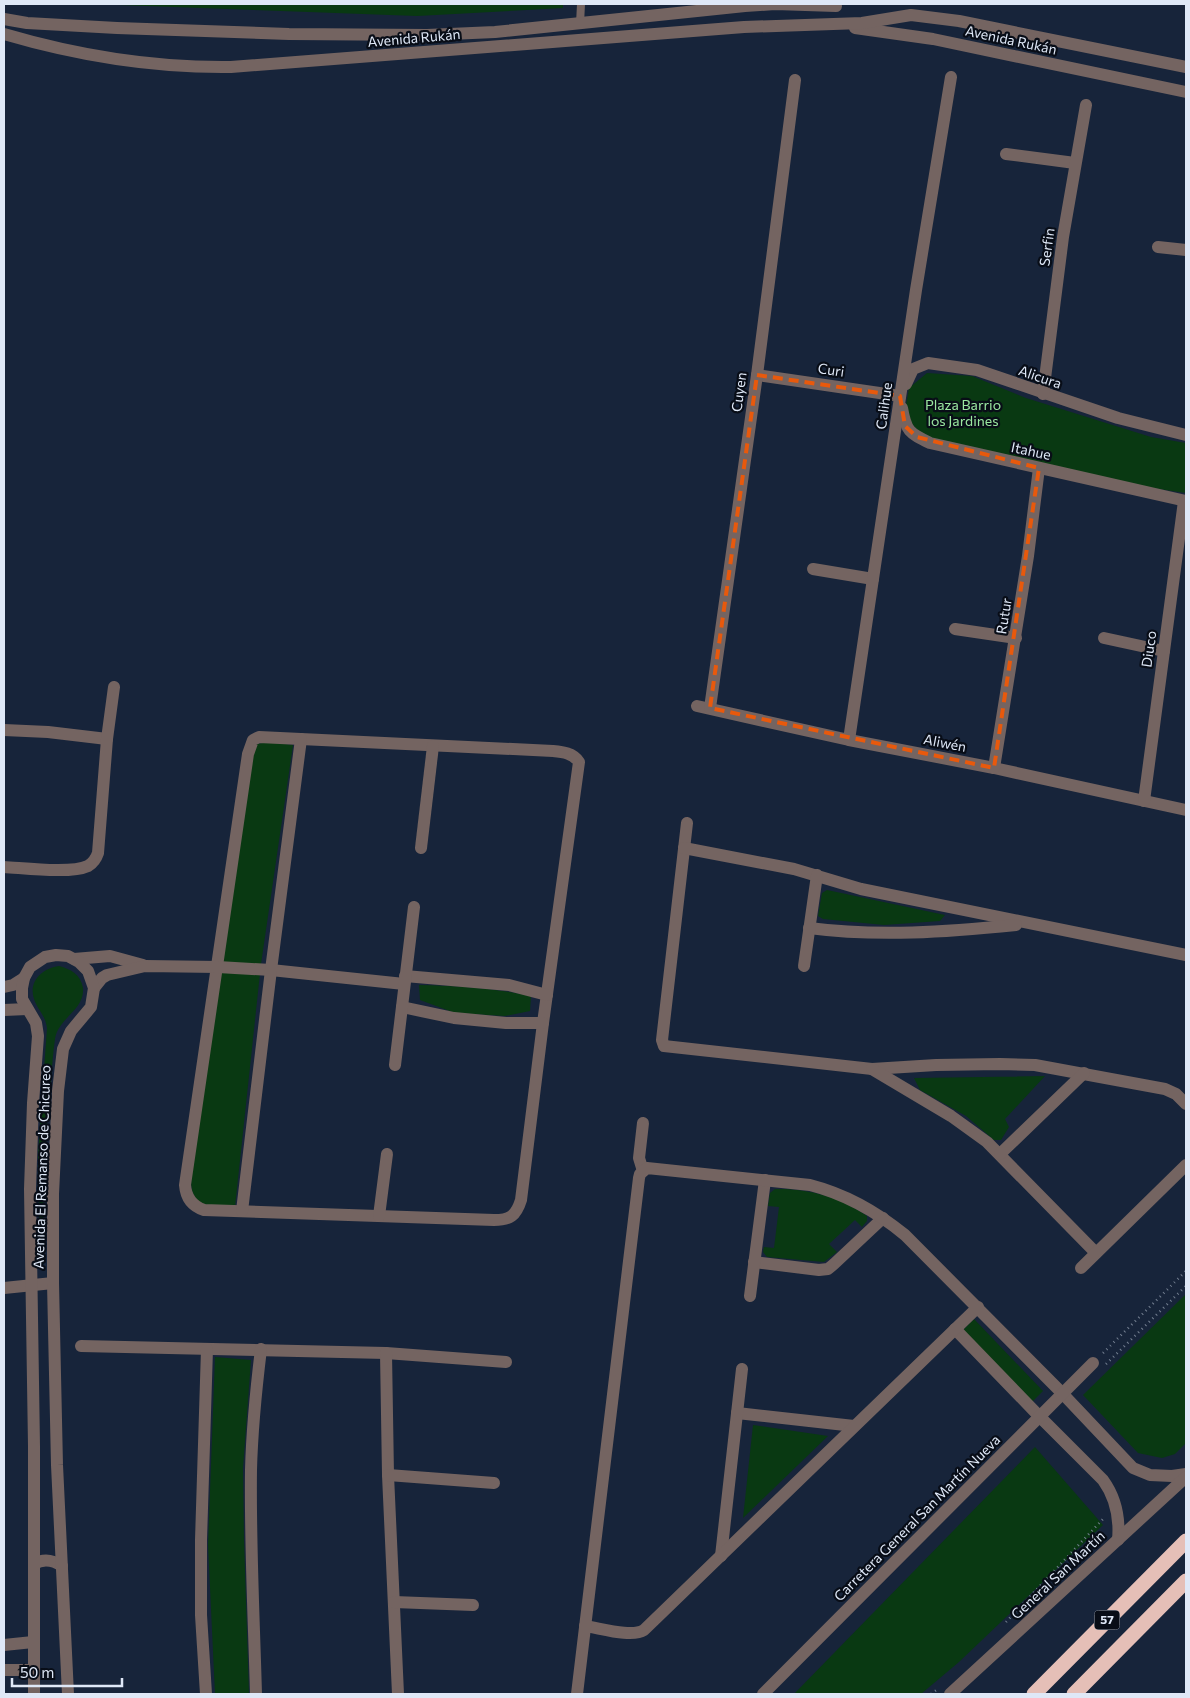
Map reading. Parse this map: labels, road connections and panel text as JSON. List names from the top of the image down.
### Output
{
  "streets": {
    "highway": ["57"],
    "street": [
      "Avenida Rukán",
      "Serfin",
      "Curi",
      "Alicura",
      "Cuyen",
      "Calihue",
      "Itahue",
      "Rutur",
      "Diuco",
      "Aliwén",
      "Avenida El Remanso de Chicureo",
      "Carretera General San Martín Nueva",
      "General San Martín"
    ]
  },
  "crossings": [
    ["Serfin", "Alicura"],
    ["Curi", "Alicura"],
    ["Curi", "Cuyen"],
    ["Curi", "Calihue"],
    ["Curi", "Itahue"],
    ["Alicura", "Calihue"],
    ["Alicura", "Itahue"],
    ["Cuyen", "Aliwén"],
    ["Calihue", "Itahue"],
    ["Calihue", "Aliwén"],
    ["Itahue", "Rutur"],
    ["Itahue", "Diuco"],
    ["Rutur", "Aliwén"],
    ["Diuco", "Aliwén"]
  ],
  "parks": ["Plaza Barrio los Jardines"],
  "scale_bar": "50 m"
}
